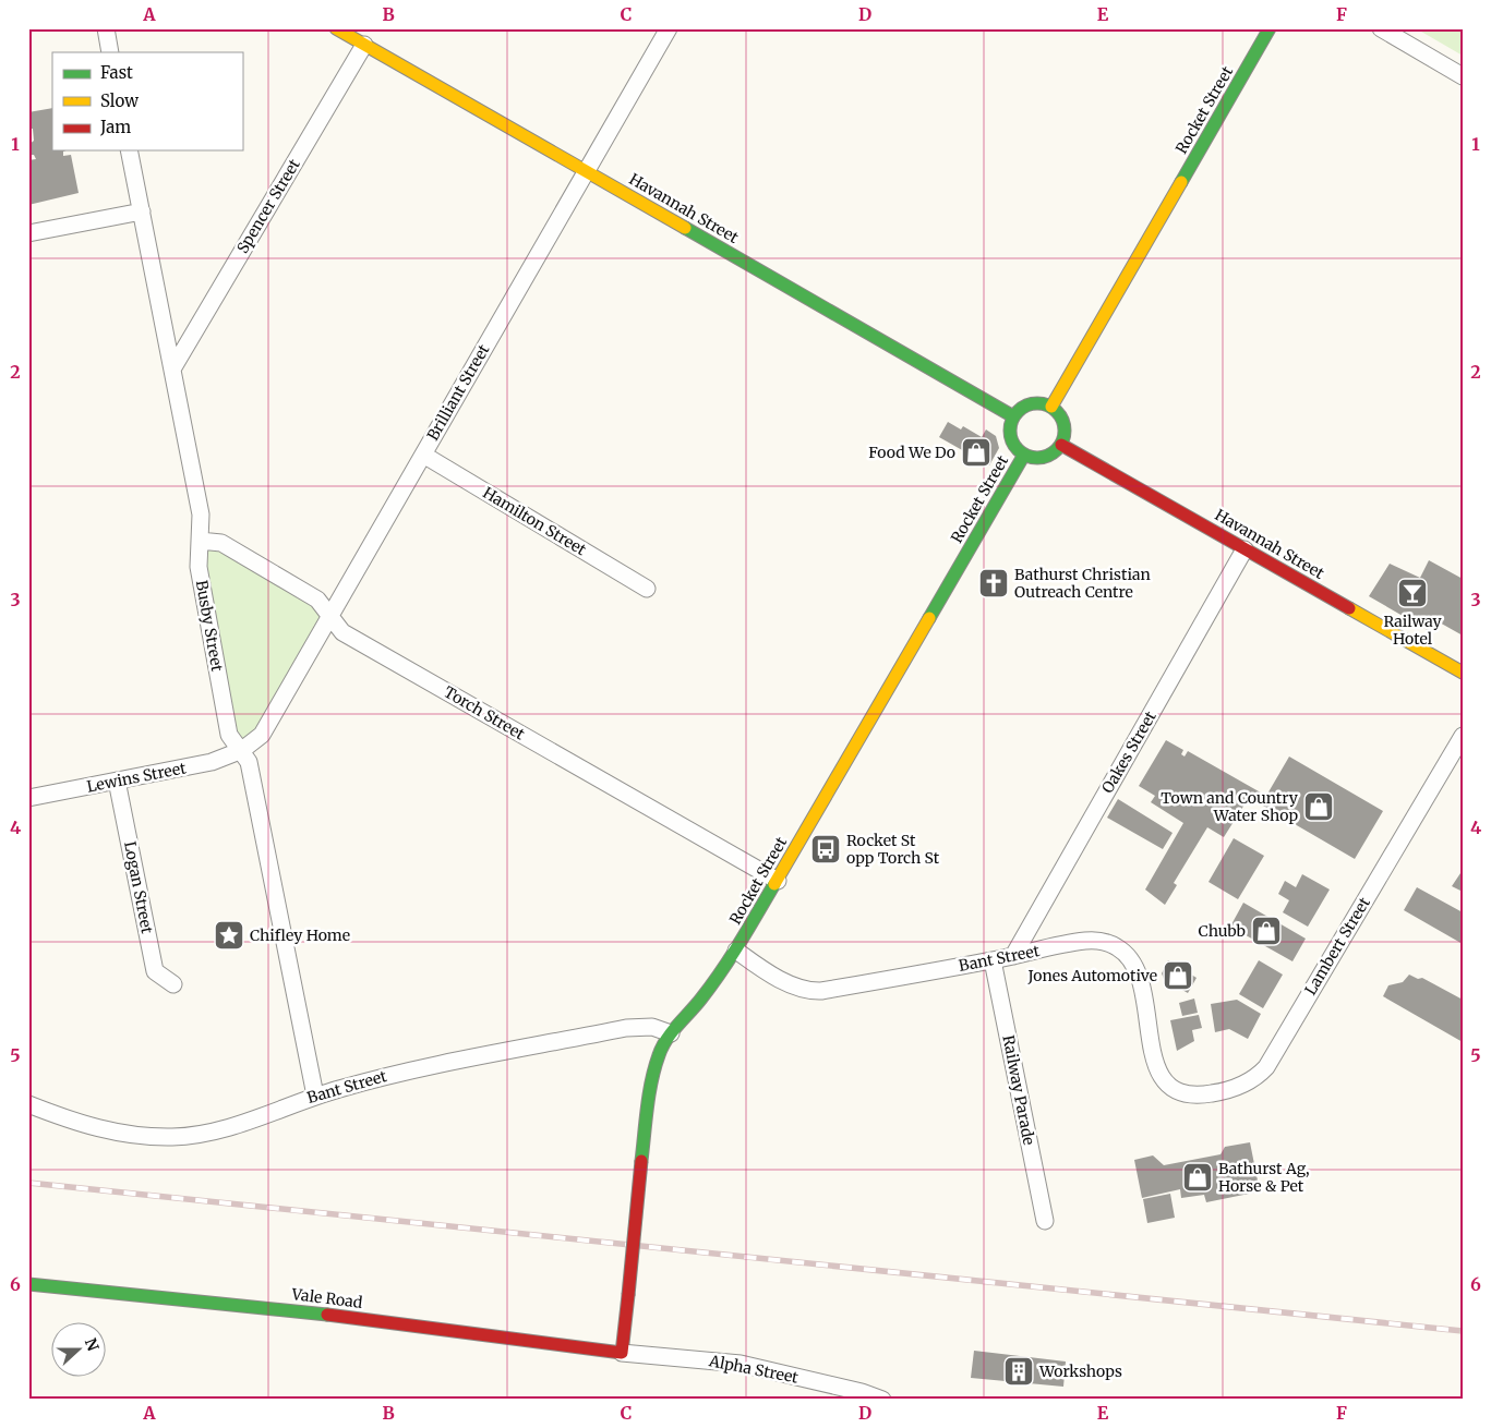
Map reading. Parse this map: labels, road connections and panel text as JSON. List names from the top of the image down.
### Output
{
  "streets": {
    "main road": ["Rocket Street", "Havannah Street", "Vale Road"],
    "street": [
      "Spencer Street",
      "Brilliant Street",
      "Hamilton Street",
      "Busby Street",
      "Torch Street",
      "Oakes Street",
      "Lewins Street",
      "Logan Street",
      "Lambert Street",
      "Bant Street",
      "Railway Parade",
      "Alpha Street"
    ]
  },
  "crossings": [
    ["Rocket Street", "Havannah Street"],
    ["Rocket Street", "Torch Street"],
    ["Rocket Street", "Bant Street"],
    ["Rocket Street", "Vale Road"],
    ["Rocket Street", "Alpha Street"],
    ["Spencer Street", "Havannah Street"],
    ["Spencer Street", "Busby Street"],
    ["Havannah Street", "Brilliant Street"],
    ["Havannah Street", "Oakes Street"],
    ["Brilliant Street", "Hamilton Street"],
    ["Brilliant Street", "Busby Street"],
    ["Brilliant Street", "Torch Street"],
    ["Brilliant Street", "Lewins Street"],
    ["Busby Street", "Torch Street"],
    ["Busby Street", "Lewins Street"],
    ["Busby Street", "Bant Street"],
    ["Oakes Street", "Bant Street"],
    ["Lewins Street", "Logan Street"],
    ["Lambert Street", "Bant Street"],
    ["Bant Street", "Railway Parade"],
    ["Vale Road", "Alpha Street"]
  ],
  "places": {
    "shop": [
      "Food We Do",
      "Town and Country Water Shop",
      "Chubb",
      "Jones Automotive",
      "Bathurst Ag, Horse & Pet"
    ],
    "church": ["Bathurst Christian Outreach Centre"],
    "bar": ["Railway Hotel"],
    "bus stop": ["Rocket St opp Torch St"],
    "place": ["Chifley Home"],
    "building": ["Workshops"]
  },
  "legend": ["Fast", "Slow", "Jam"],
  "north": "right",
  "grid": {
    "columns": [
      "A",
      "B",
      "C",
      "D",
      "E",
      "F"
    ],
    "rows": [
      "1",
      "2",
      "3",
      "4",
      "5",
      "6"
    ]
  }
}
